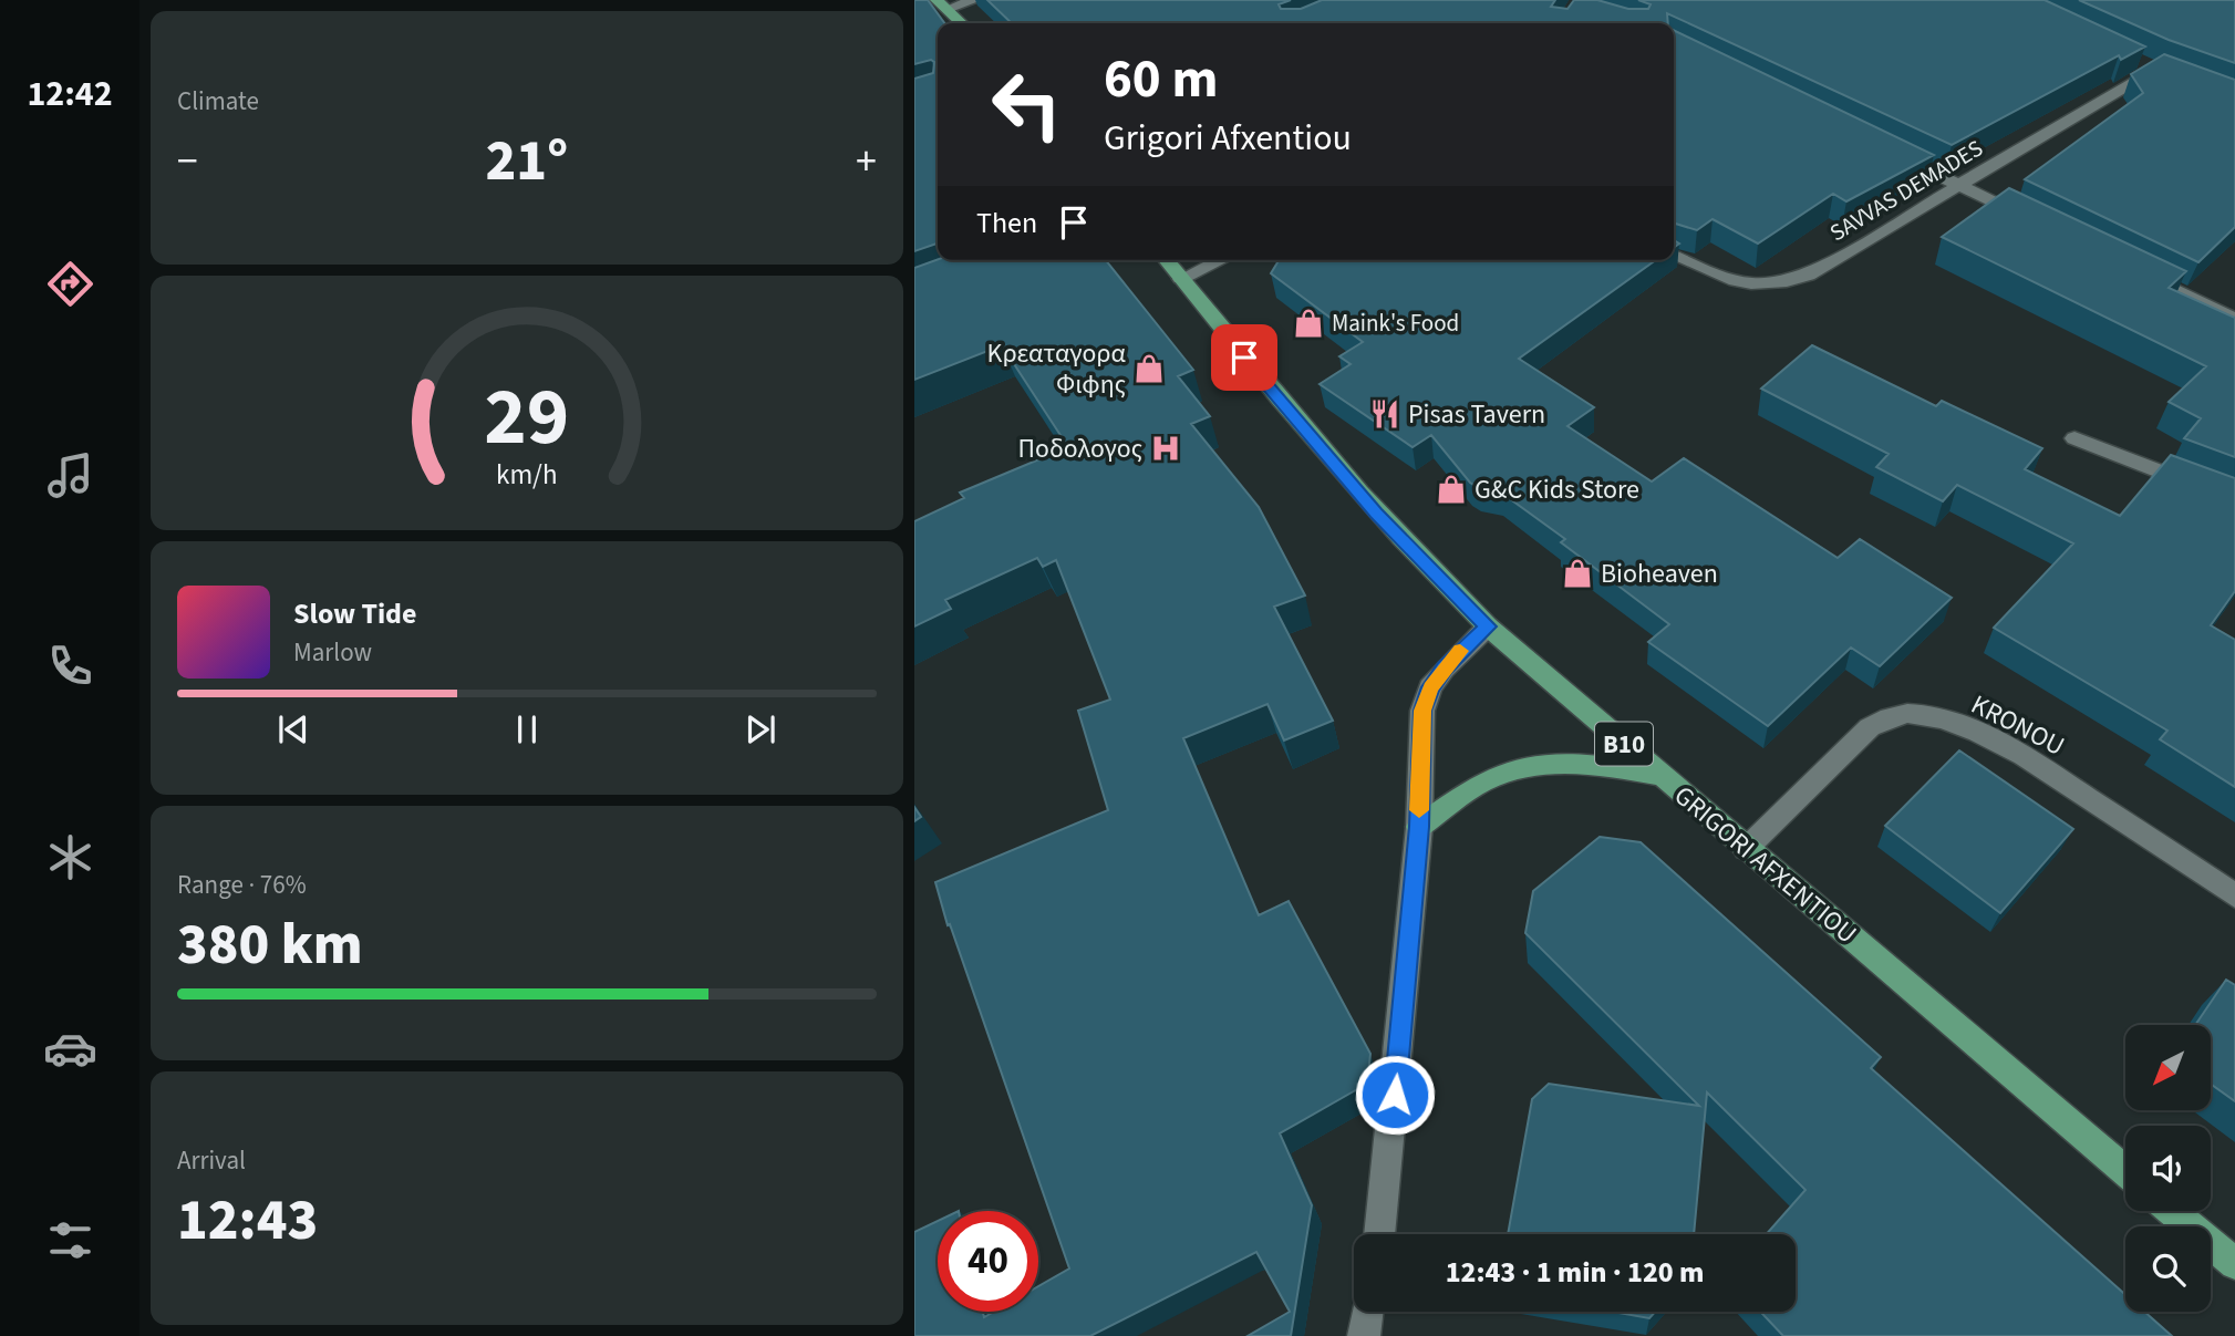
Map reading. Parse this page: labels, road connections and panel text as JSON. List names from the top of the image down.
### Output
{
  "streets": {
    "main road": ["B10", "GRIGORI AFXENTIOU"],
    "street": ["SAVVAS DEMADES", "KRONOU"]
  },
  "crossings": [
    ["KRONOU", "GRIGORI AFXENTIOU"]
  ],
  "places": {
    "shop": [
      "Maink's Food",
      "Κρεαταγορα Φιφης",
      "G&C Kids Store",
      "Bioheaven"
    ],
    "restaurant": ["Pisas Tavern"],
    "hospital": ["Ποδολογος"]
  },
  "north": "bottom left",
  "page": {
    "tabs": "12:42",
    "tile": [
      "Climate",
      ["Range · 76%", "380 km"],
      ["Arrival", "12:43"]
    ],
    "turn": ["60 m", "Grigori Afxentiou"],
    "heat": ["−", "21°", "+"],
    "then": "Then",
    "song": ["Slow Tide", "Marlow"],
    "limit": "40",
    "trip": "12:43 · 1 min · 120 m",
    "gauge": ["29", "km/h"]
  }
}
